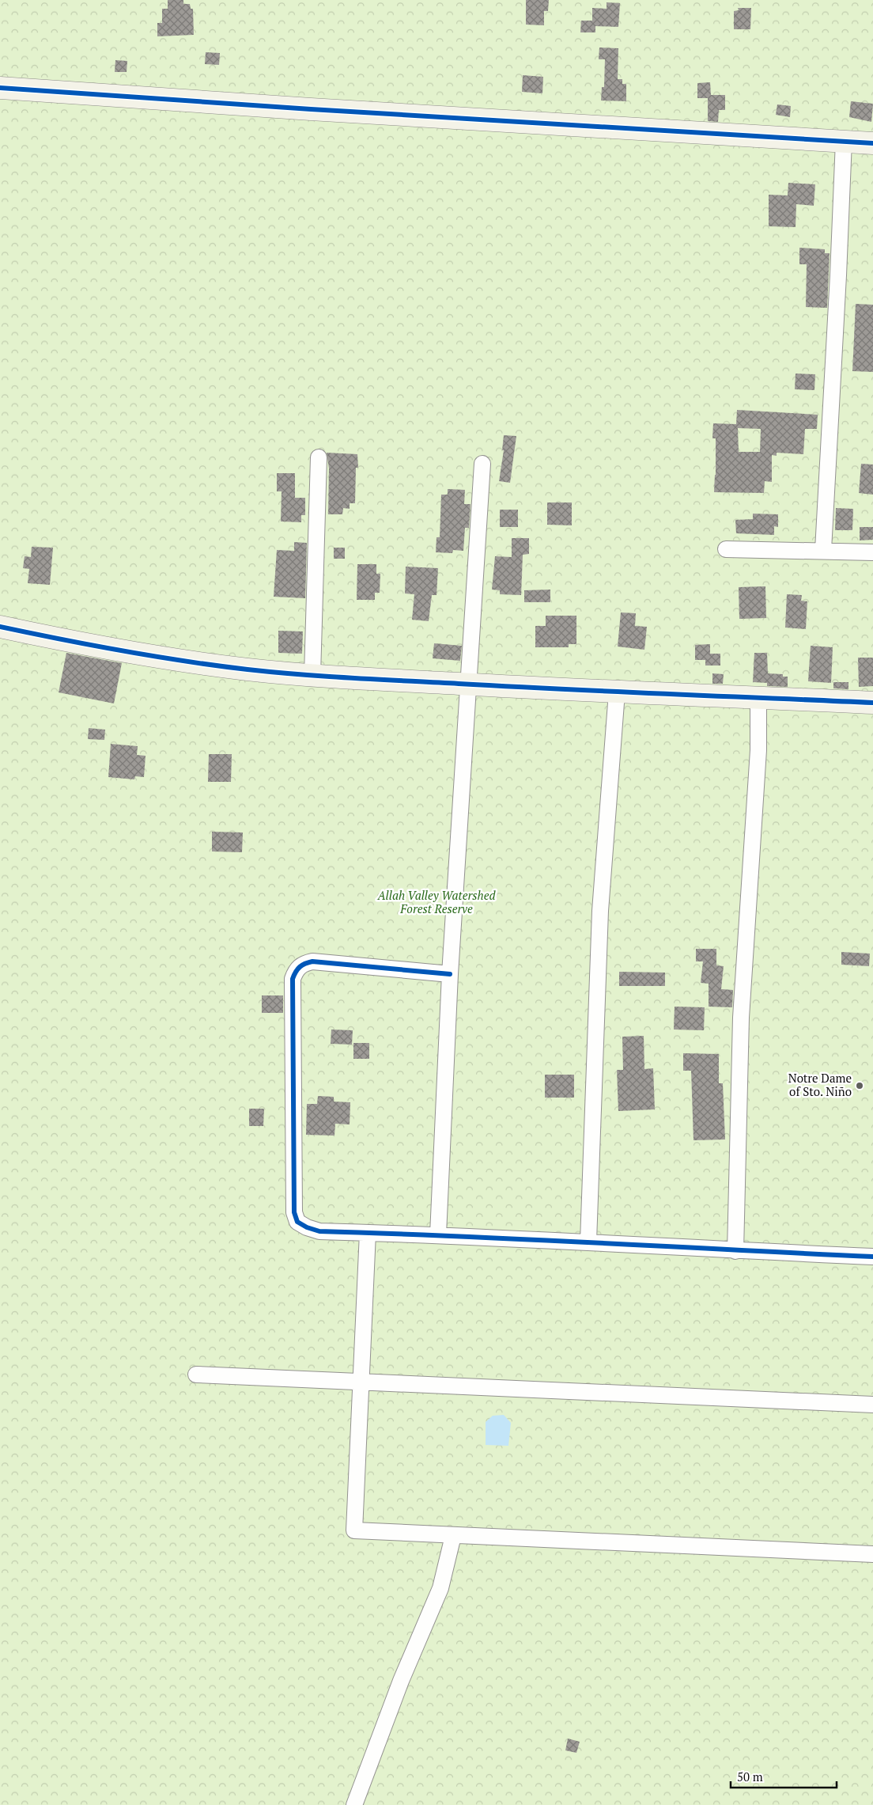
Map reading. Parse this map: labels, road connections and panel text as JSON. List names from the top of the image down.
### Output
{
  "parks": ["Allah Valley Watershed Forest Reserve"],
  "places": ["Notre Dame of Sto. Niño"],
  "scale_bar": "50 m"
}
